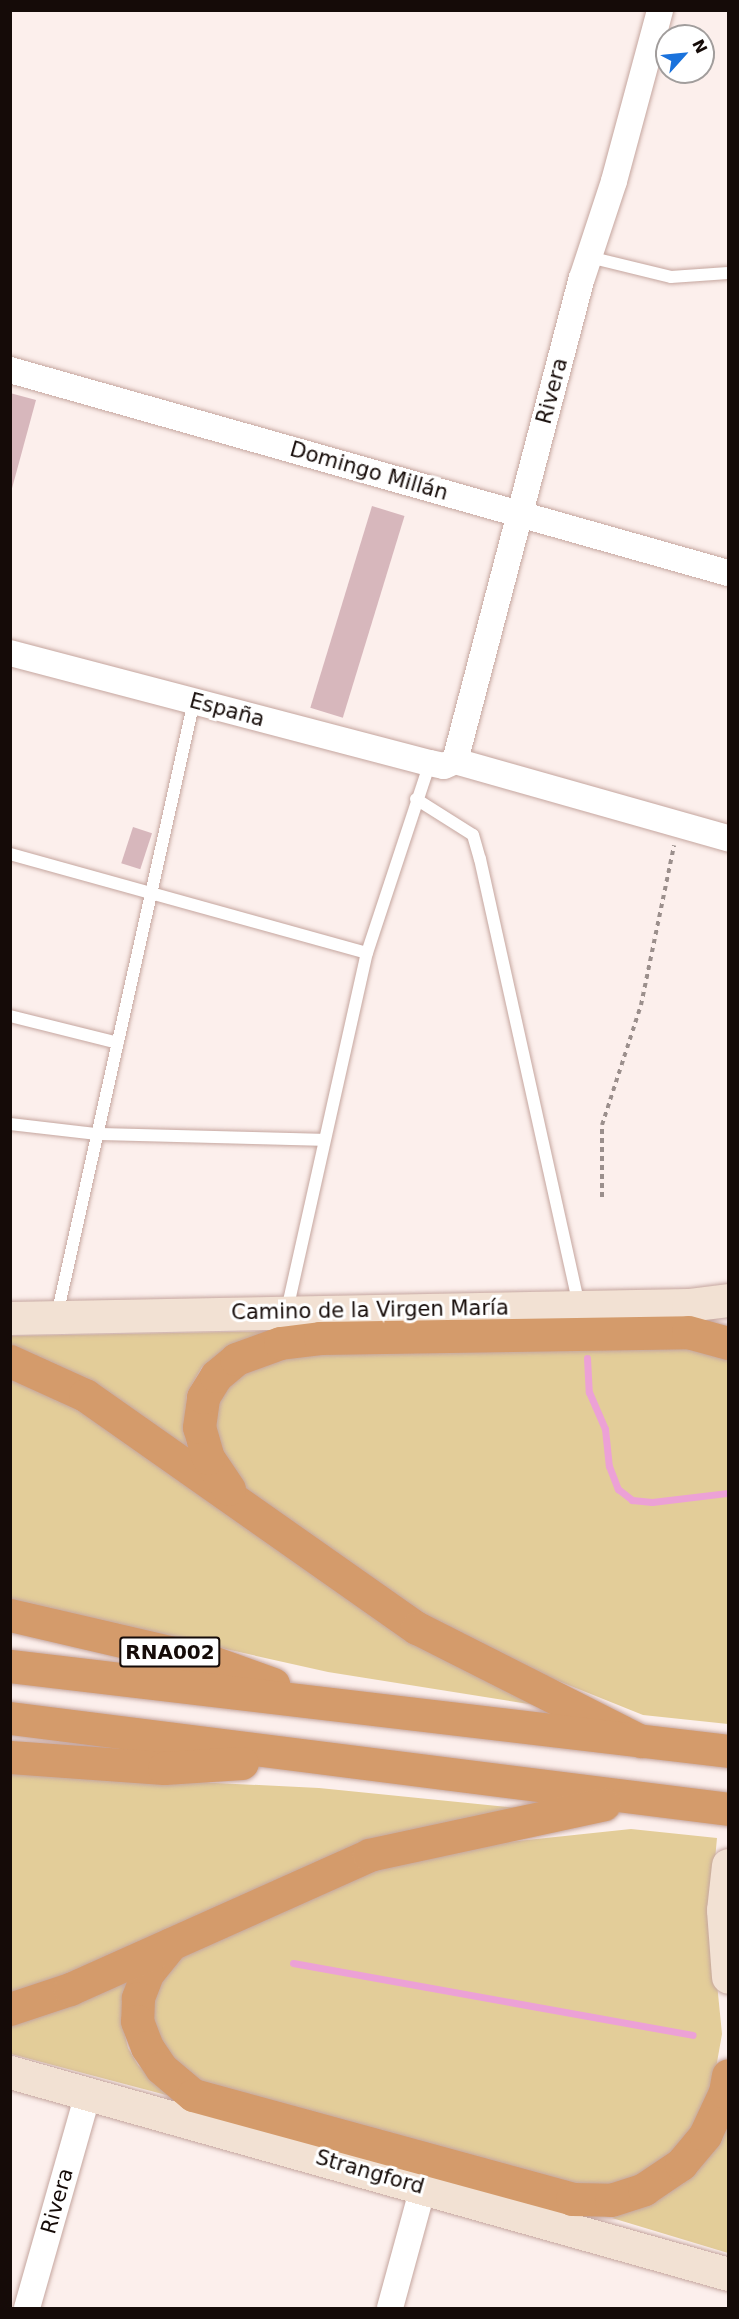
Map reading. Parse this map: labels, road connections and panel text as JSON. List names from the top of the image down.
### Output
{
  "streets": {
    "highway": ["RNA002"],
    "street": [
      "Rivera",
      "Domingo Millán",
      "España",
      "Camino de la Virgen María",
      "Strangford"
    ]
  },
  "crossings": [
    ["Rivera", "Domingo Millán"],
    ["Rivera", "España"],
    ["Rivera", "Strangford"]
  ],
  "north": "top right"
}
